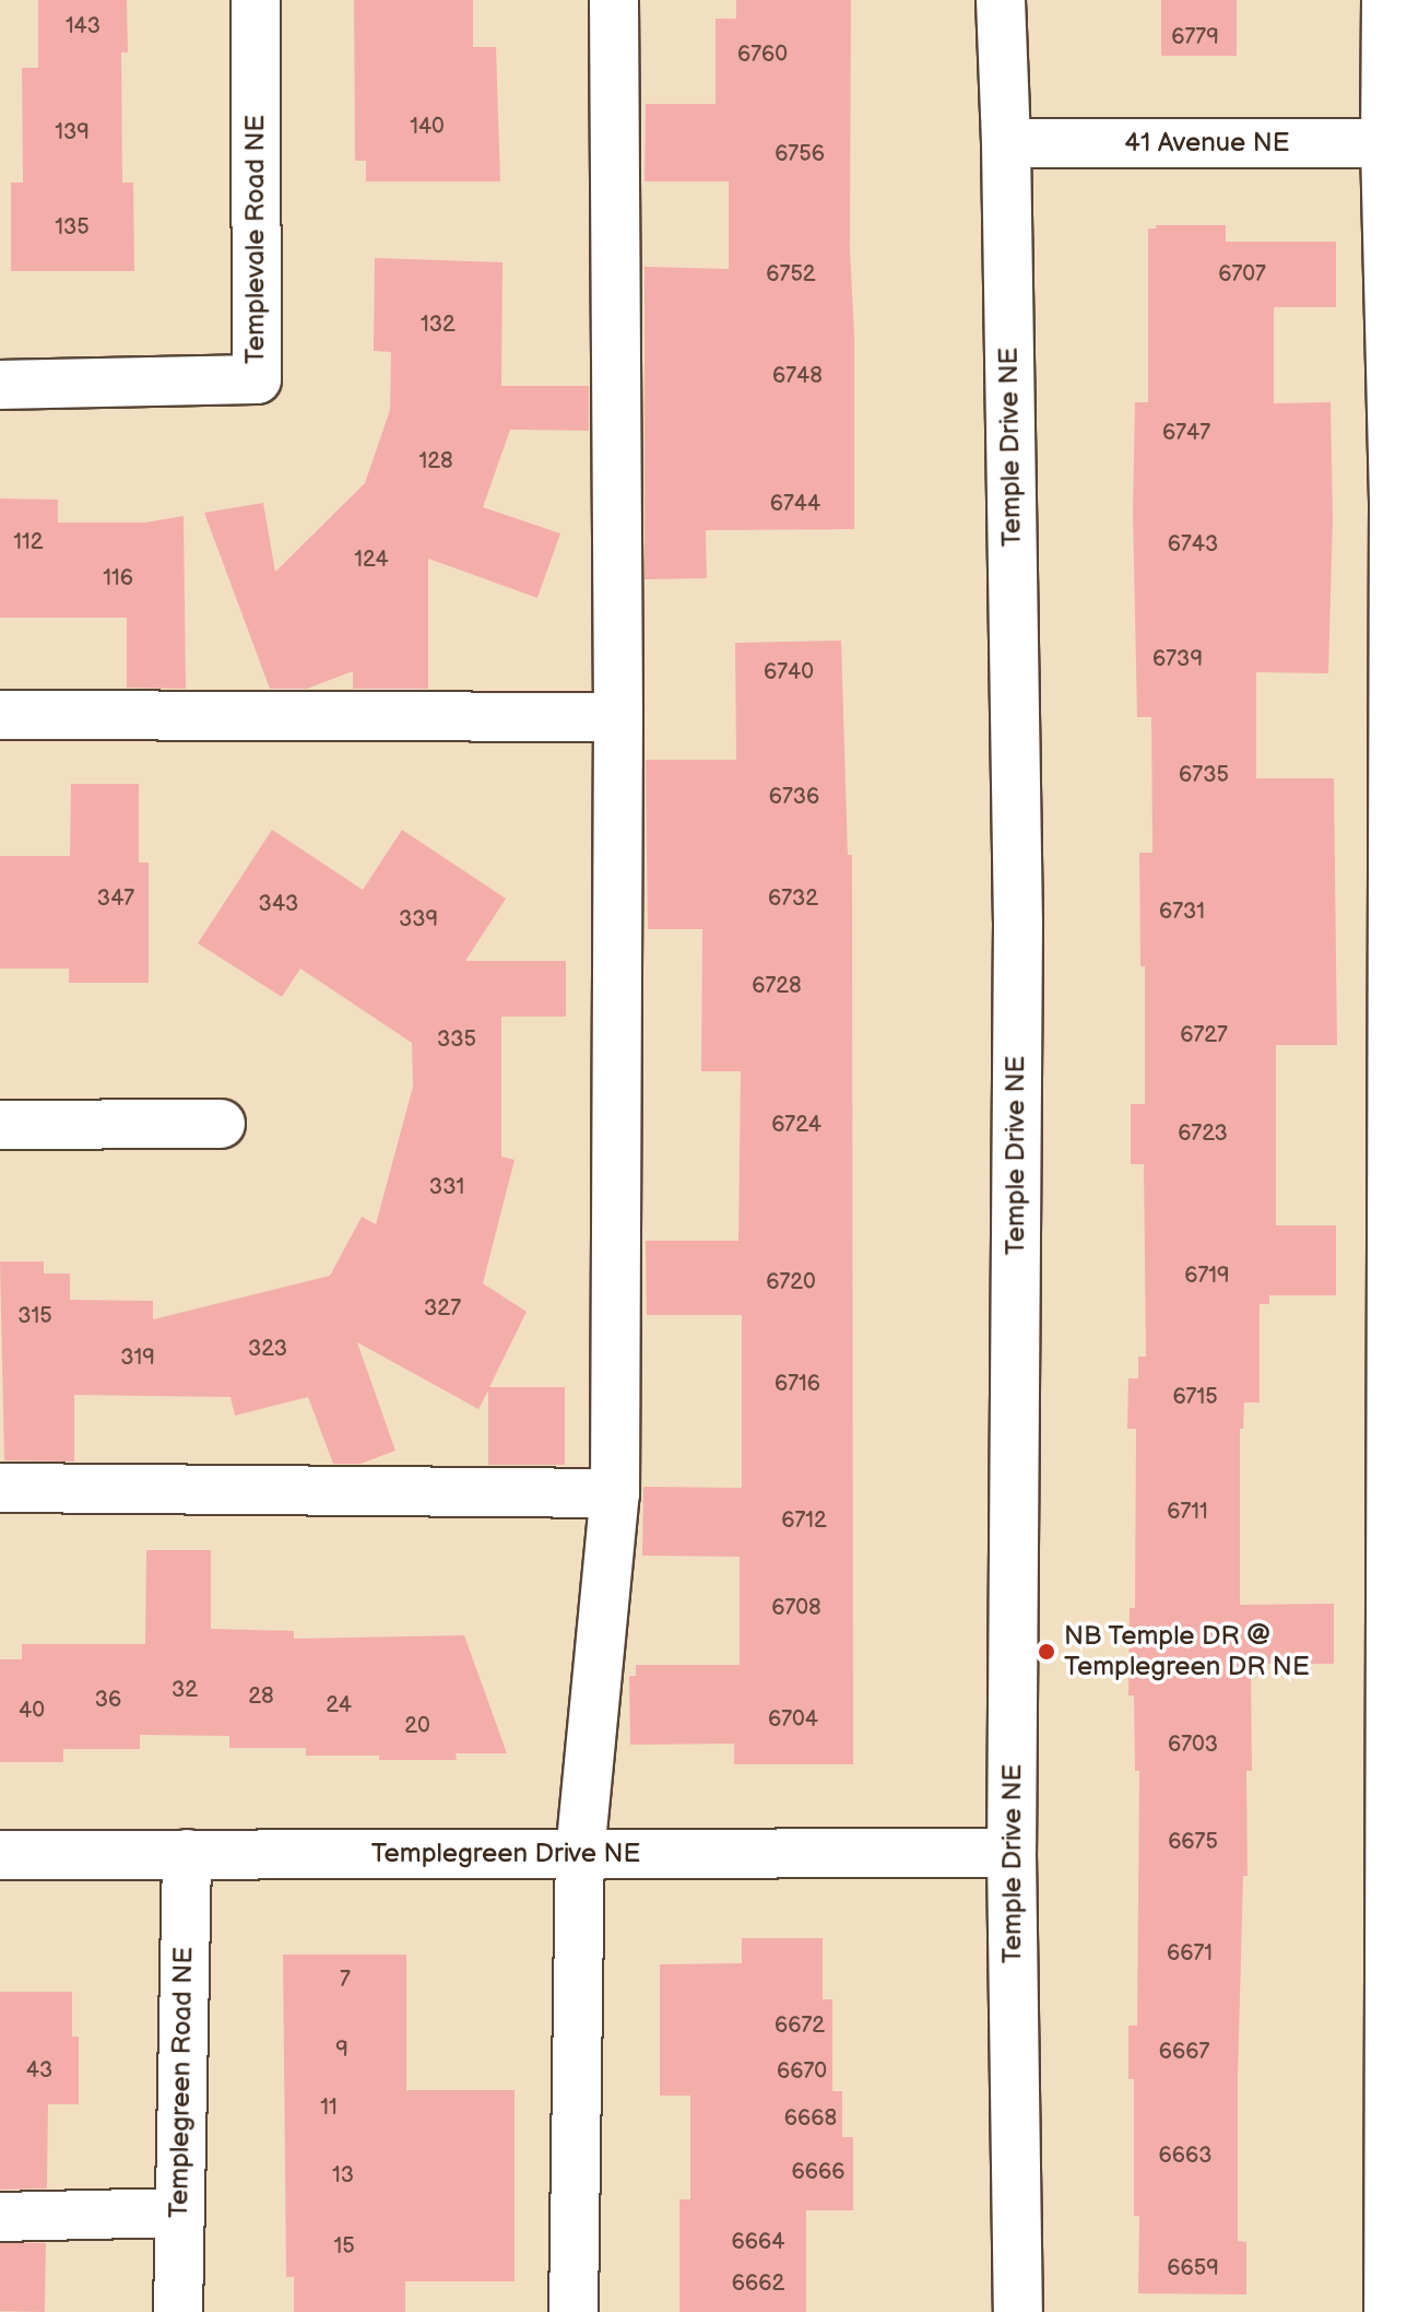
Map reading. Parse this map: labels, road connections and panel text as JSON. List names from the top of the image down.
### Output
{
  "streets": {
    "street": [
      "41 Avenue NE",
      "Templevale Road NE",
      "Temple Drive NE",
      "Templegreen Drive NE",
      "Templegreen Road NE"
    ]
  },
  "crossings": [
    ["41 Avenue NE", "Temple Drive NE"],
    ["Temple Drive NE", "Templegreen Drive NE"],
    ["Templegreen Drive NE", "Templegreen Road NE"]
  ],
  "places": ["NB Temple DR @ Templegreen DR NE"],
  "house_numbers": [
    "143",
    "6779",
    "6760",
    "140",
    "139",
    "6756",
    "135",
    "6752",
    "6707",
    "132",
    "6748",
    "6747",
    "128",
    "6744",
    "112",
    "6743",
    "124",
    "116",
    "6739",
    "6740",
    "6735",
    "6736",
    "347",
    "6732",
    "343",
    "6731",
    "339",
    "6728",
    "6727",
    "335",
    "6724",
    "6723",
    "331",
    "6719",
    "6720",
    "327",
    "315",
    "323",
    "319",
    "6716",
    "6715",
    "6711",
    "6712",
    "6708",
    "32",
    "28",
    "36",
    "24",
    "40",
    "6704",
    "20",
    "6703",
    "6675",
    "6671",
    "7",
    "6672",
    "9",
    "6667",
    "43",
    "6670",
    "11",
    "6668",
    "6663",
    "6666",
    "13",
    "6664",
    "15",
    "6659",
    "6662"
  ]
}
